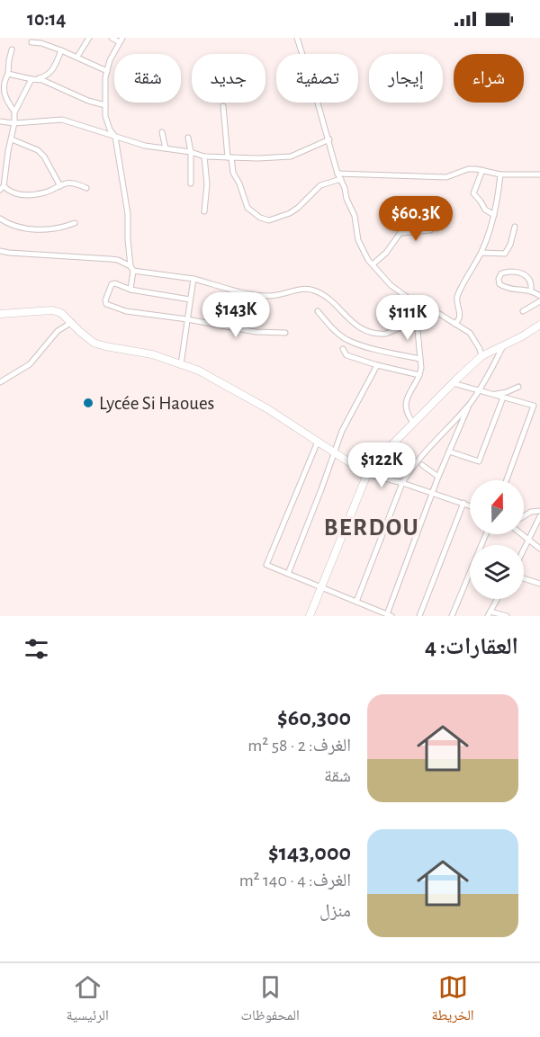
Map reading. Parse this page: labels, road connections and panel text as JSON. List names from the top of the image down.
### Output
{
  "districts": ["BERDOU"],
  "places": ["Lycée Si Haoues"],
  "north": "top",
  "page": {
    "status": "10:14",
    "chip": [
      "شراء",
      "إيجار",
      "تصفية",
      "جديد",
      "شقة"
    ],
    "price": [
      "$60.3K",
      "$143K",
      "$111K",
      "$122K"
    ],
    "heading": "العقارات: 4",
    "list": [
      {
        "name": "$60,300",
        "note": "الغرف: 2 · 58 m² · شقة"
      },
      {
        "name": "$143,000",
        "note": "الغرف: 4 · 140 m² · منزل"
      }
    ],
    "tabs": ["الخريطة", "المحفوظات", "الرئيسية"]
  }
}
